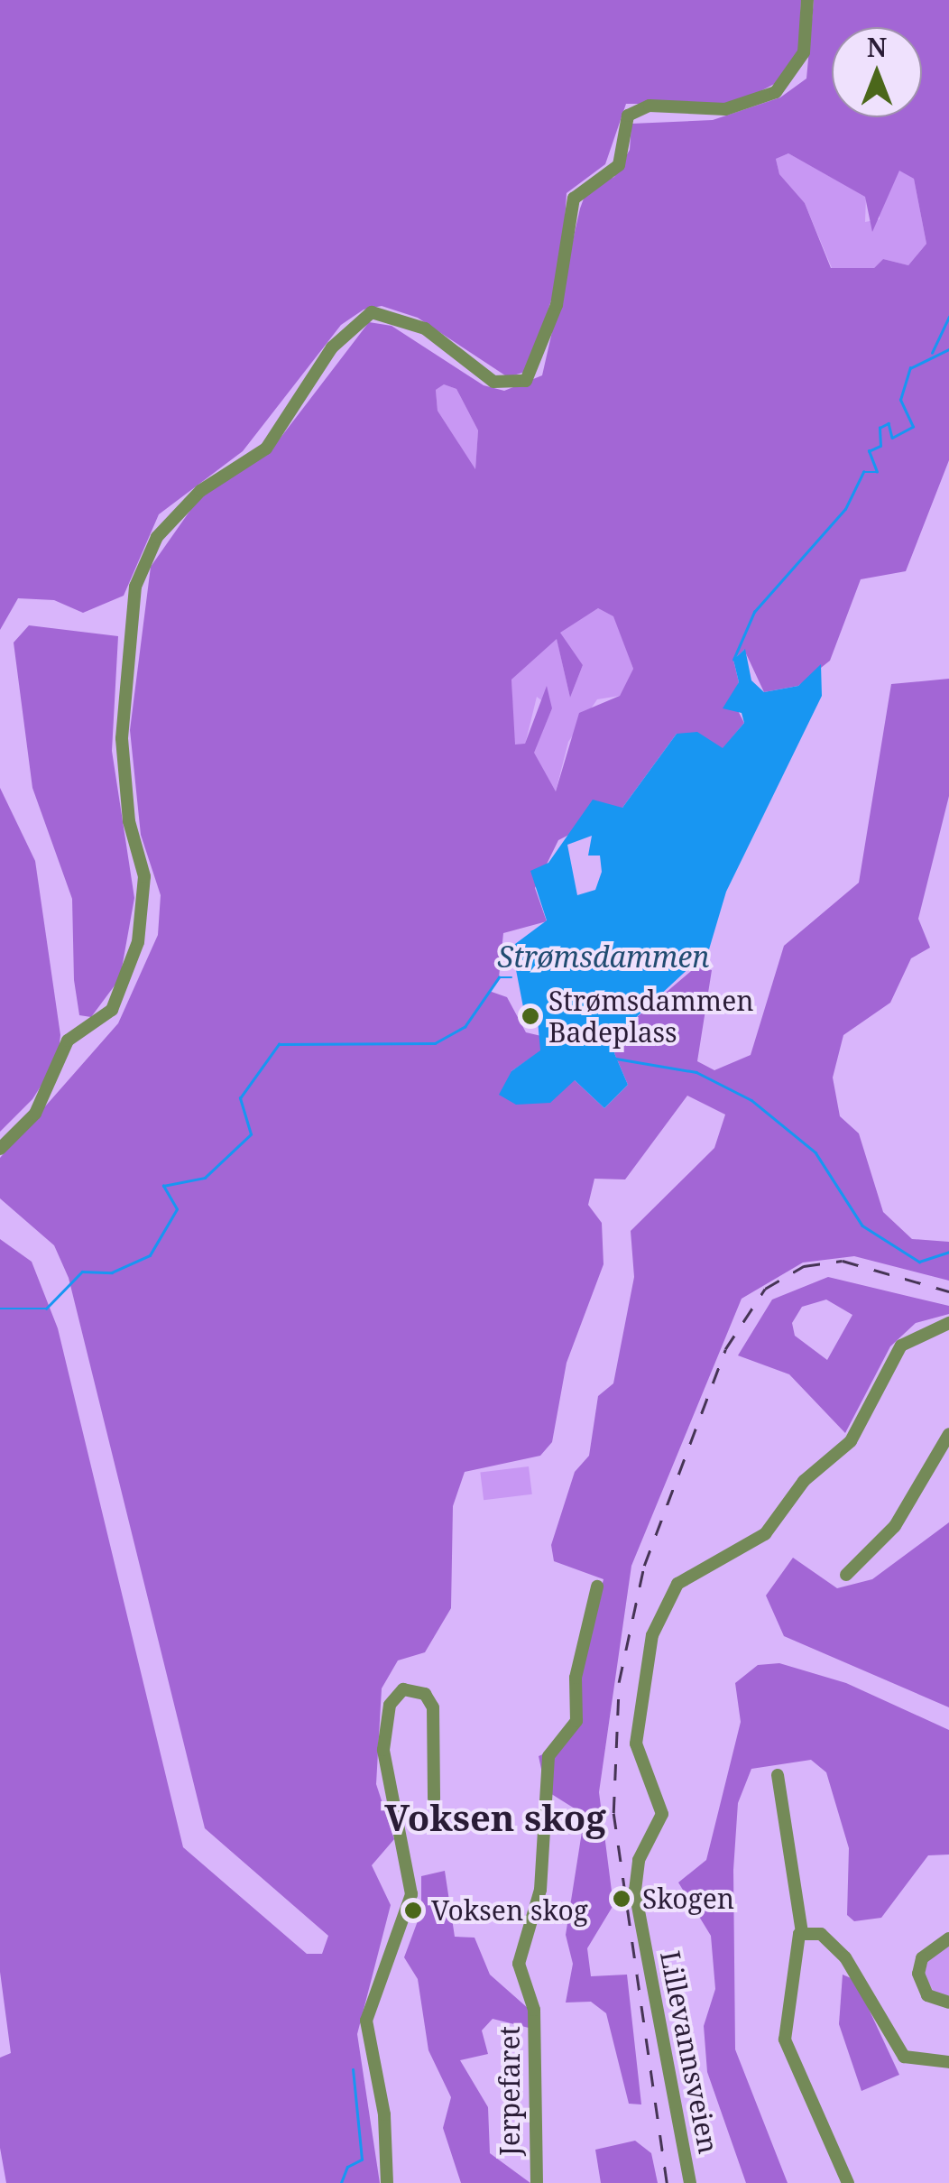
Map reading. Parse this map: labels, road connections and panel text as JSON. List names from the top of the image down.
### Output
{
  "streets": {
    "street": ["Lillevannsveien", "Jerpefaret"]
  },
  "districts": ["Voksen skog"],
  "water": ["Strømsdammen"],
  "places": ["Strømsdammen Badeplass", "Skogen", "Voksen skog"],
  "north": "top"
}
